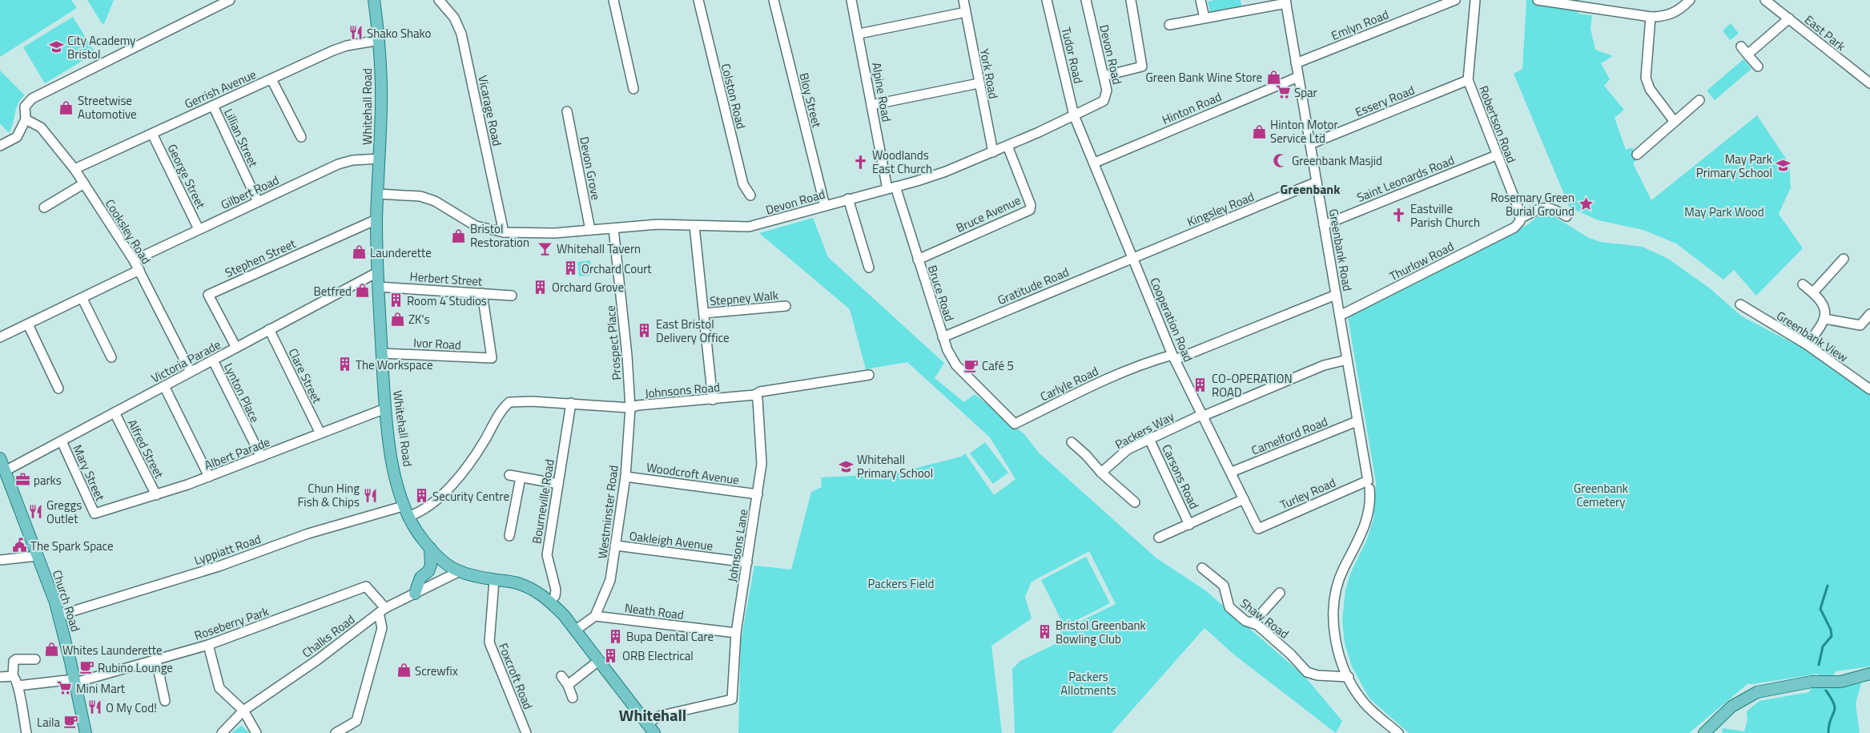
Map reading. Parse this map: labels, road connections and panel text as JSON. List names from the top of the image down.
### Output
{
  "streets": {
    "main road": ["Whitehall Road", "Church Road"],
    "street": [
      "Emlyn Road",
      "East Park",
      "Devon Road",
      "Tudor Road",
      "York Road",
      "Gerrish Avenue",
      "Alpine Road",
      "Colston Road",
      "Bloy Street",
      "Essery Road",
      "Hinton Road",
      "Vicarage Road",
      "Robertson Road",
      "Lillian Street",
      "Devon Grove",
      "George Street",
      "Saint Leonards Road",
      "Gilbert Road",
      "Kingsley Road",
      "Bruce Avenue",
      "Cooksley Road",
      "Greenbank Road",
      "Stephen Street",
      "Thurlow Road",
      "Herbert Street",
      "Gratitude Road",
      "Bruce Road",
      "Stepney Walk",
      "Cooperation Road",
      "Greenbank View",
      "Prospect Place",
      "Ivor Road",
      "Victoria Parade",
      "Clare Street",
      "Carlyle Road",
      "Johnsons Road",
      "Lynton Place",
      "Packers Way",
      "Camelford Road",
      "Alfred Street",
      "Albert Parade",
      "Mary Street",
      "Woodcroft Avenue",
      "Carsons Road",
      "Turley Road",
      "Bourneville Road",
      "Westminster Road",
      "Oakleigh Avenue",
      "Johnsons Lane",
      "Lyppiatt Road",
      "Neath Road",
      "Shaw Road",
      "Roseberry Park",
      "Chalks Road",
      "Foxcroft Road"
    ]
  },
  "crossings": [
    ["Emlyn Road", "Greenbank Road"],
    ["Devon Road", "Tudor Road"],
    ["Devon Road", "York Road"],
    ["Devon Road", "Alpine Road"],
    ["Devon Road", "Bloy Street"],
    ["Devon Road", "Whitehall Road"],
    ["Devon Road", "Vicarage Road"],
    ["Devon Road", "Devon Grove"],
    ["Devon Road", "Bruce Avenue"],
    ["Devon Road", "Bruce Road"],
    ["Devon Road", "Cooperation Road"],
    ["Devon Road", "Prospect Place"],
    ["Tudor Road", "Cooperation Road"],
    ["Gerrish Avenue", "Whitehall Road"],
    ["Gerrish Avenue", "Lillian Street"],
    ["Gerrish Avenue", "George Street"],
    ["Gerrish Avenue", "Cooksley Road"],
    ["Alpine Road", "Bruce Road"],
    ["Essery Road", "Robertson Road"],
    ["Essery Road", "Greenbank Road"],
    ["Whitehall Road", "Gilbert Road"],
    ["Whitehall Road", "Stephen Street"],
    ["Whitehall Road", "Herbert Street"],
    ["Whitehall Road", "Ivor Road"],
    ["Whitehall Road", "Victoria Parade"],
    ["Whitehall Road", "Albert Parade"],
    ["Whitehall Road", "Bourneville Road"],
    ["Whitehall Road", "Johnsons Lane"],
    ["Whitehall Road", "Lyppiatt Road"],
    ["Whitehall Road", "Chalks Road"],
    ["Whitehall Road", "Foxcroft Road"],
    ["Hinton Road", "Greenbank Road"],
    ["Hinton Road", "Cooperation Road"],
    ["Robertson Road", "Saint Leonards Road"],
    ["Robertson Road", "Thurlow Road"],
    ["Lillian Street", "Gilbert Road"],
    ["George Street", "Gilbert Road"],
    ["Saint Leonards Road", "Greenbank Road"],
    ["Gilbert Road", "Cooksley Road"],
    ["Kingsley Road", "Greenbank Road"],
    ["Kingsley Road", "Gratitude Road"],
    ["Kingsley Road", "Cooperation Road"],
    ["Bruce Avenue", "Bruce Road"],
    ["Cooksley Road", "Victoria Parade"],
    ["Greenbank Road", "Thurlow Road"],
    ["Greenbank Road", "Carlyle Road"],
    ["Greenbank Road", "Packers Way"],
    ["Greenbank Road", "Camelford Road"],
    ["Greenbank Road", "Turley Road"],
    ["Greenbank Road", "Shaw Road"],
    ["Stephen Street", "Victoria Parade"],
    ["Herbert Street", "Ivor Road"],
    ["Gratitude Road", "Bruce Road"],
    ["Gratitude Road", "Cooperation Road"],
    ["Bruce Road", "Carlyle Road"],
    ["Cooperation Road", "Carlyle Road"],
    ["Cooperation Road", "Packers Way"],
    ["Cooperation Road", "Camelford Road"],
    ["Cooperation Road", "Turley Road"],
    ["Prospect Place", "Johnsons Road"],
    ["Prospect Place", "Westminster Road"],
    ["Victoria Parade", "Clare Street"],
    ["Victoria Parade", "Lynton Place"],
    ["Victoria Parade", "Alfred Street"],
    ["Victoria Parade", "Mary Street"],
    ["Victoria Parade", "Church Road"],
    ["Clare Street", "Albert Parade"],
    ["Johnsons Road", "Bourneville Road"],
    ["Johnsons Road", "Westminster Road"],
    ["Johnsons Road", "Johnsons Lane"],
    ["Johnsons Road", "Lyppiatt Road"],
    ["Lynton Place", "Albert Parade"],
    ["Packers Way", "Carsons Road"],
    ["Alfred Street", "Albert Parade"],
    ["Albert Parade", "Mary Street"],
    ["Woodcroft Avenue", "Westminster Road"],
    ["Woodcroft Avenue", "Johnsons Lane"],
    ["Westminster Road", "Oakleigh Avenue"],
    ["Westminster Road", "Neath Road"],
    ["Oakleigh Avenue", "Johnsons Lane"],
    ["Johnsons Lane", "Neath Road"],
    ["Lyppiatt Road", "Church Road"],
    ["Church Road", "Roseberry Park"],
    ["Roseberry Park", "Chalks Road"]
  ],
  "districts": ["Greenbank", "Whitehall"],
  "parks": [
    "May Park Wood",
    "Greenbank Cemetery",
    "Packers Field",
    "Packers Allotments"
  ],
  "places": {
    "restaurant": [
      "Shako Shako",
      "Chun Hing Fish & Chips",
      "Greggs Outlet",
      "O My Cod!"
    ],
    "school or university": ["City Academy Bristol", "May Park Primary School", "Whitehall Primary School"],
    "shop": [
      "Green Bank Wine Store",
      "Streetwise Automotive",
      "Hinton Motor Service Ltd",
      "Bristol Restoration",
      "Launderette",
      "Betfred",
      "ZK's",
      "Whites Launderette",
      "Screwfix"
    ],
    "supermarket": ["Spar", "Mini Mart"],
    "mosque": ["Greenbank Masjid"],
    "church": ["Woodlands East Church", "Eastville Parish Church"],
    "place": ["Rosemary Green Burial Ground"],
    "bar": ["Whitehall Tavern"],
    "building": [
      "Orchard Court",
      "Orchard Grove",
      "Room 4 Studios",
      "East Bristol Delivery Office",
      "The Workspace",
      "CO-OPERATION ROAD",
      "Security Centre",
      "Bristol Greenbank Bowling Club",
      "Bupa Dental Care",
      "ORB Electrical"
    ],
    "cafe": ["Café 5", "Rubino Lounge", "Laila"],
    "office": ["parks"],
    "public building": ["The Spark Space"]
  }
}
